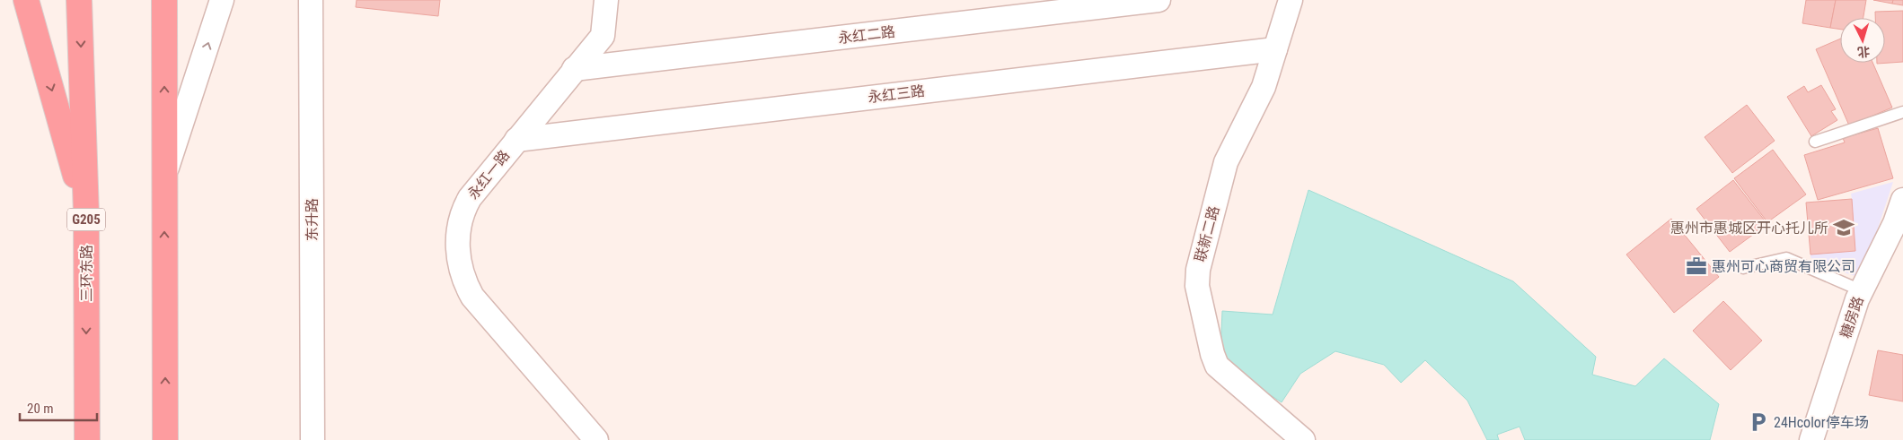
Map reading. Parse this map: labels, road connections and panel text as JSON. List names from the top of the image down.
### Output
{
  "streets": {
    "highway": ["G205", "三环东路"],
    "street": [
      "永红二路",
      "永红三路",
      "永红一路",
      "东升路",
      "联新二路",
      "糖房路"
    ]
  },
  "crossings": [
    ["永红二路", "永红一路"],
    ["永红三路", "永红一路"],
    ["永红三路", "联新二路"]
  ],
  "places": {
    "school or university": ["惠州市惠城区开心托儿所"],
    "office": ["惠州可心商贸有限公司"],
    "parking": ["24Hcolor停车场"]
  },
  "scale_bar": "20 m",
  "north": "bottom"
}
